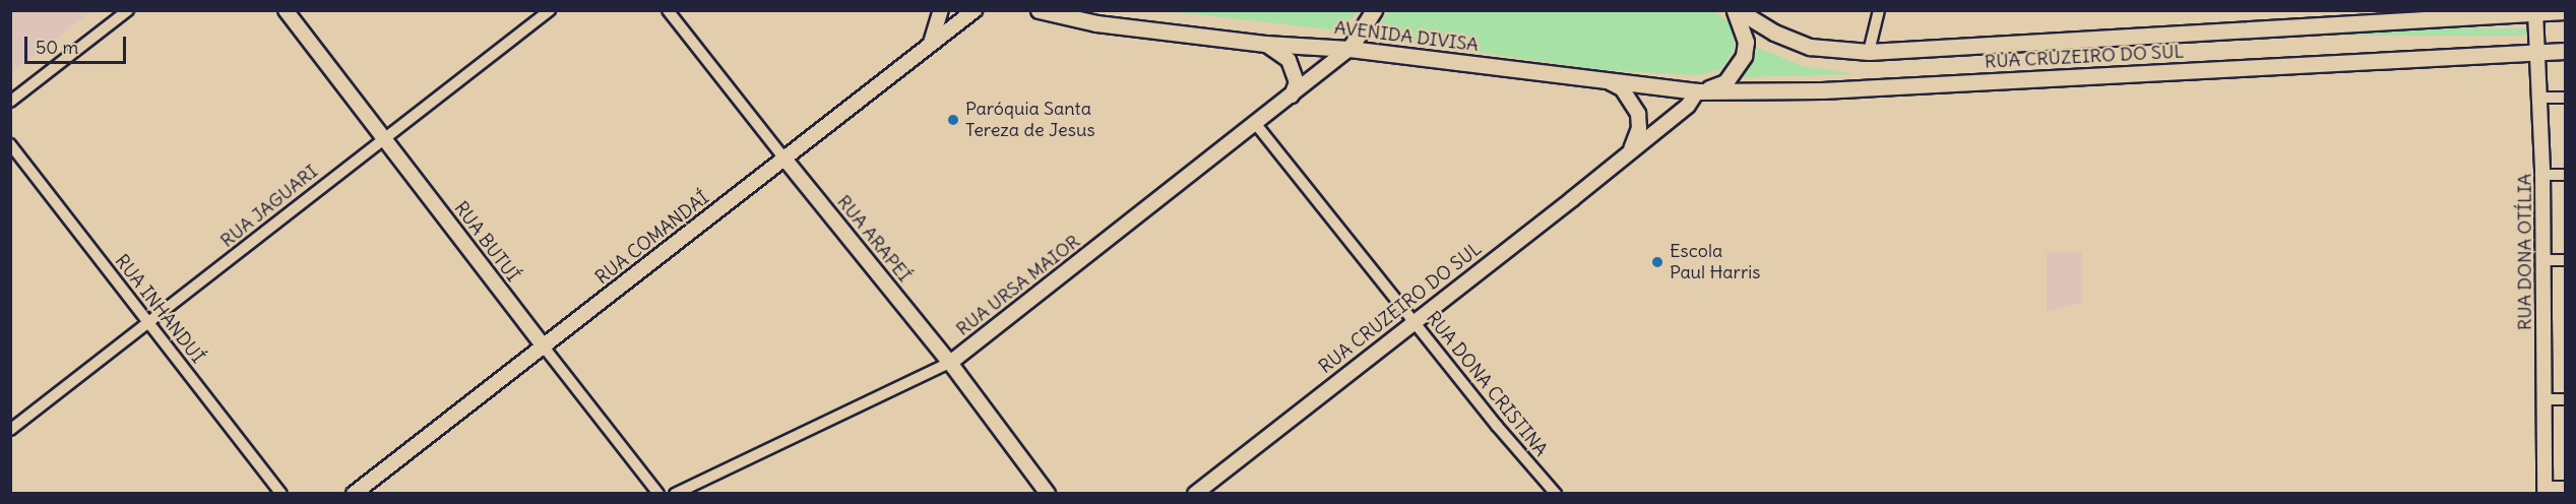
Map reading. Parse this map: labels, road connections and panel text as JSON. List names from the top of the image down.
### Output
{
  "streets": {
    "main road": ["AVENIDA DIVISA", "RUA CRUZEIRO DO SUL"],
    "street": [
      "RUA JAGUARI",
      "RUA COMANDAÍ",
      "RUA ARAPEÍ",
      "RUA BUTUÍ",
      "RUA DONA OTÍLIA",
      "RUA URSA MAIOR",
      "RUA INHANDUÍ",
      "RUA DONA CRISTINA"
    ]
  },
  "crossings": [
    ["AVENIDA DIVISA", "RUA CRUZEIRO DO SUL"],
    ["AVENIDA DIVISA", "RUA URSA MAIOR"],
    ["RUA CRUZEIRO DO SUL", "RUA DONA OTÍLIA"],
    ["RUA CRUZEIRO DO SUL", "RUA DONA CRISTINA"],
    ["RUA JAGUARI", "RUA BUTUÍ"],
    ["RUA JAGUARI", "RUA INHANDUÍ"],
    ["RUA COMANDAÍ", "RUA ARAPEÍ"],
    ["RUA COMANDAÍ", "RUA BUTUÍ"],
    ["RUA ARAPEÍ", "RUA URSA MAIOR"],
    ["RUA URSA MAIOR", "RUA DONA CRISTINA"]
  ],
  "places": ["Paróquia Santa Tereza de Jesus", "Escola Paul Harris"],
  "scale_bar": "50 m"
}
